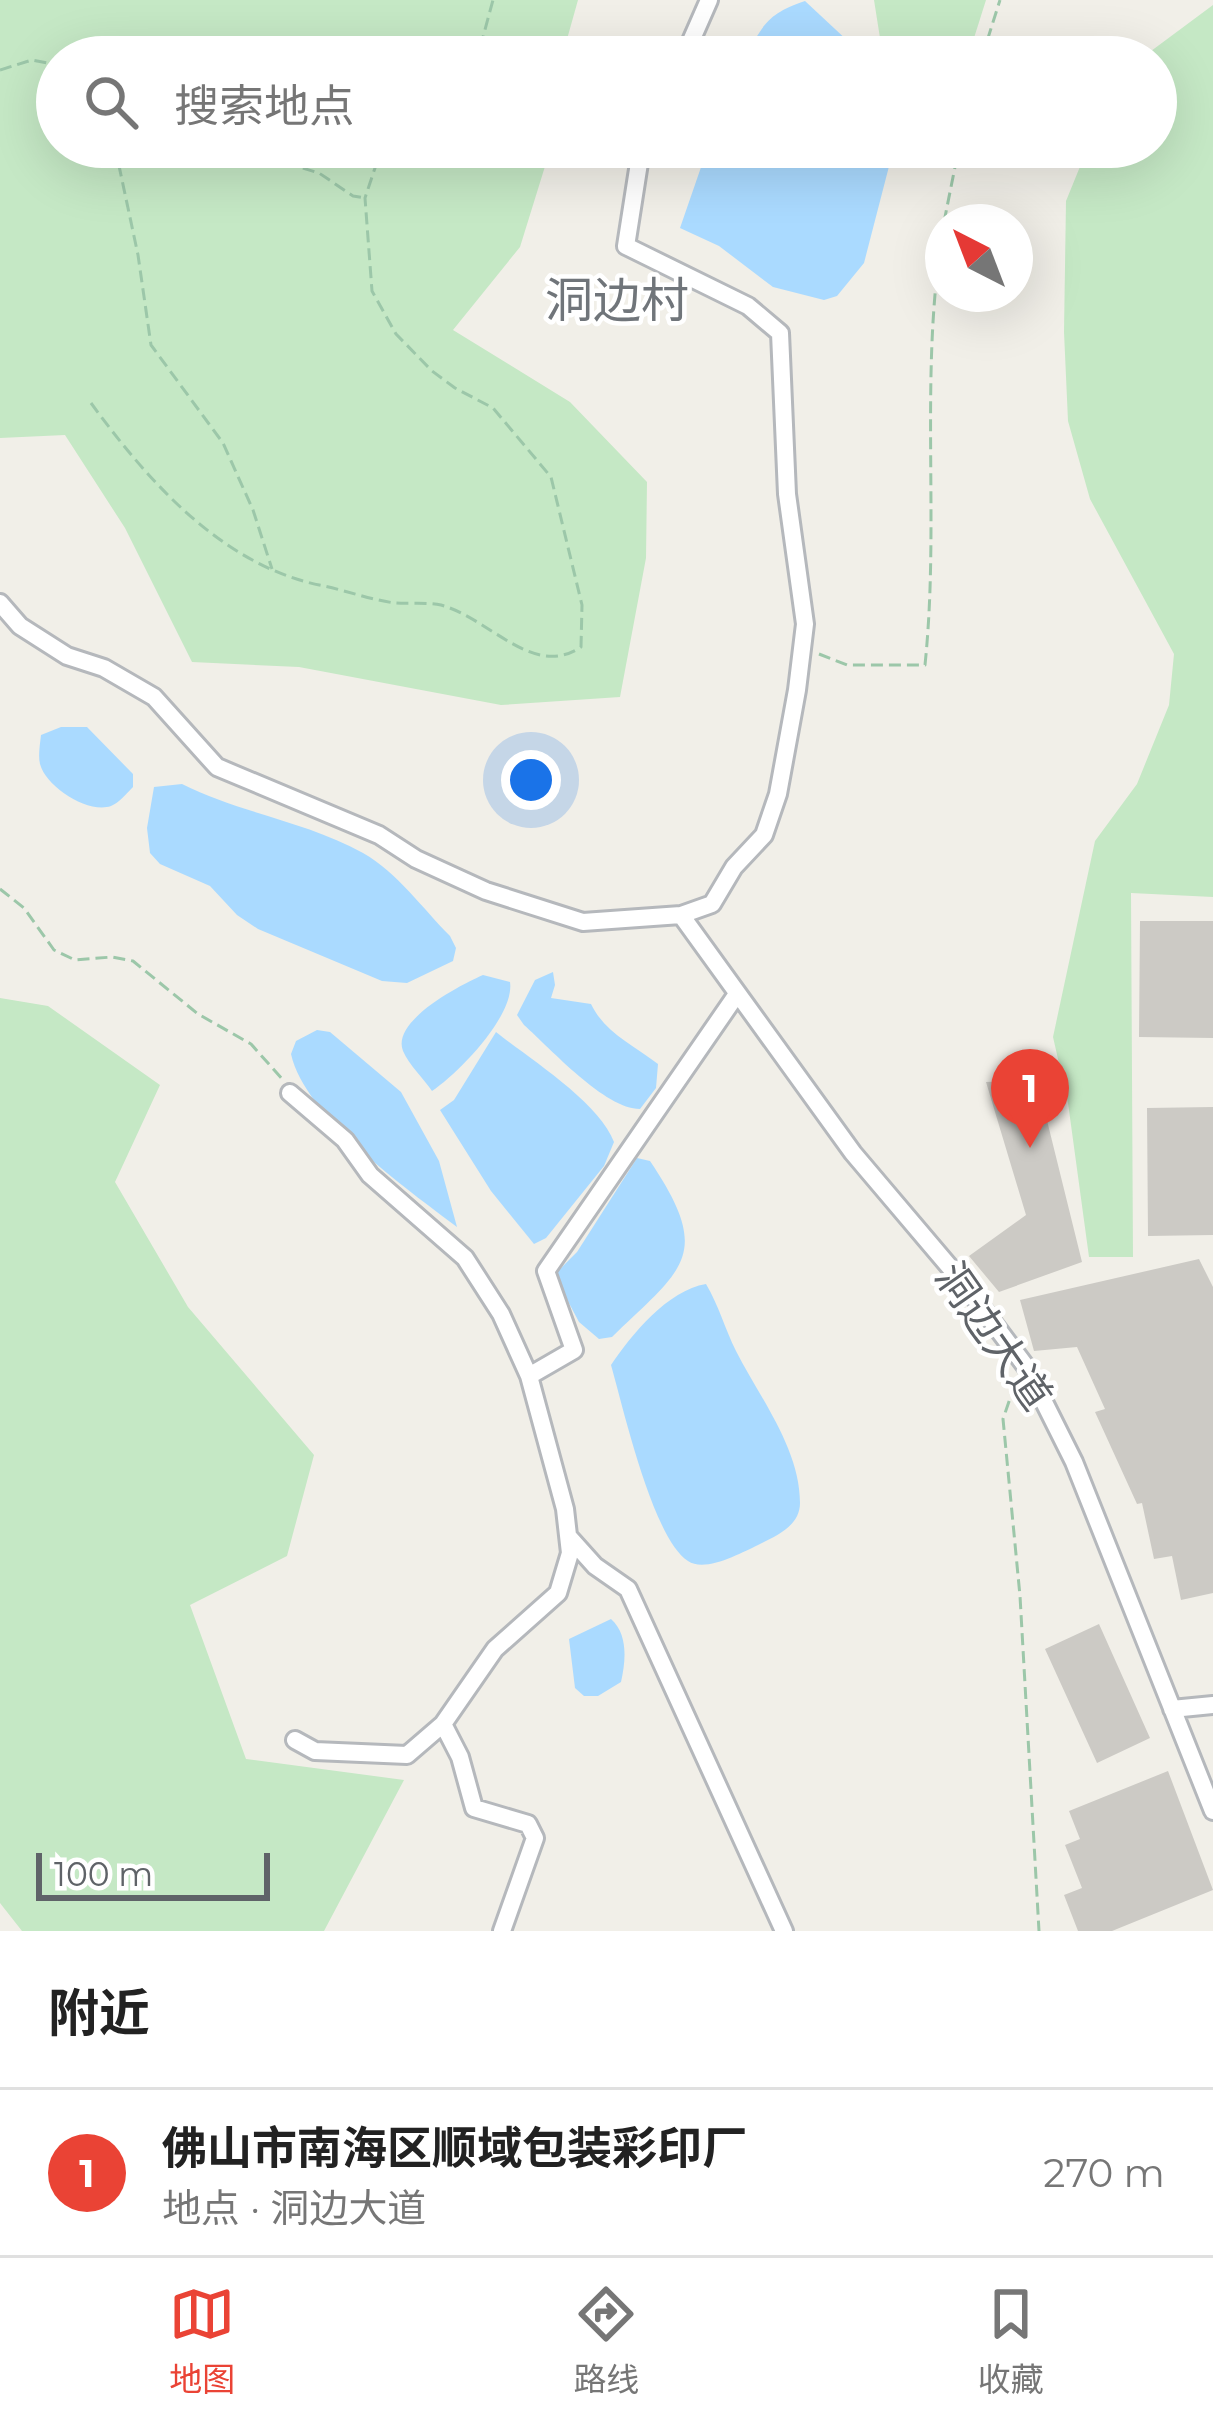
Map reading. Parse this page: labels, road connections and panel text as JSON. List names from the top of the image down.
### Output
{
  "streets": {
    "street": ["洞边大道"]
  },
  "districts": ["洞边村"],
  "scale_bar": "100 m",
  "north": "top left",
  "page": {
    "search": "搜索地点",
    "pins": "1",
    "scale": "100 m",
    "heading": "附近",
    "list": [
      {
        "mark": "1",
        "name": "佛山市南海区顺域包装彩印厂",
        "note": "地点 · 洞边大道",
        "value": "270 m"
      }
    ],
    "nav": ["地图", "路线", "收藏"]
  }
}
